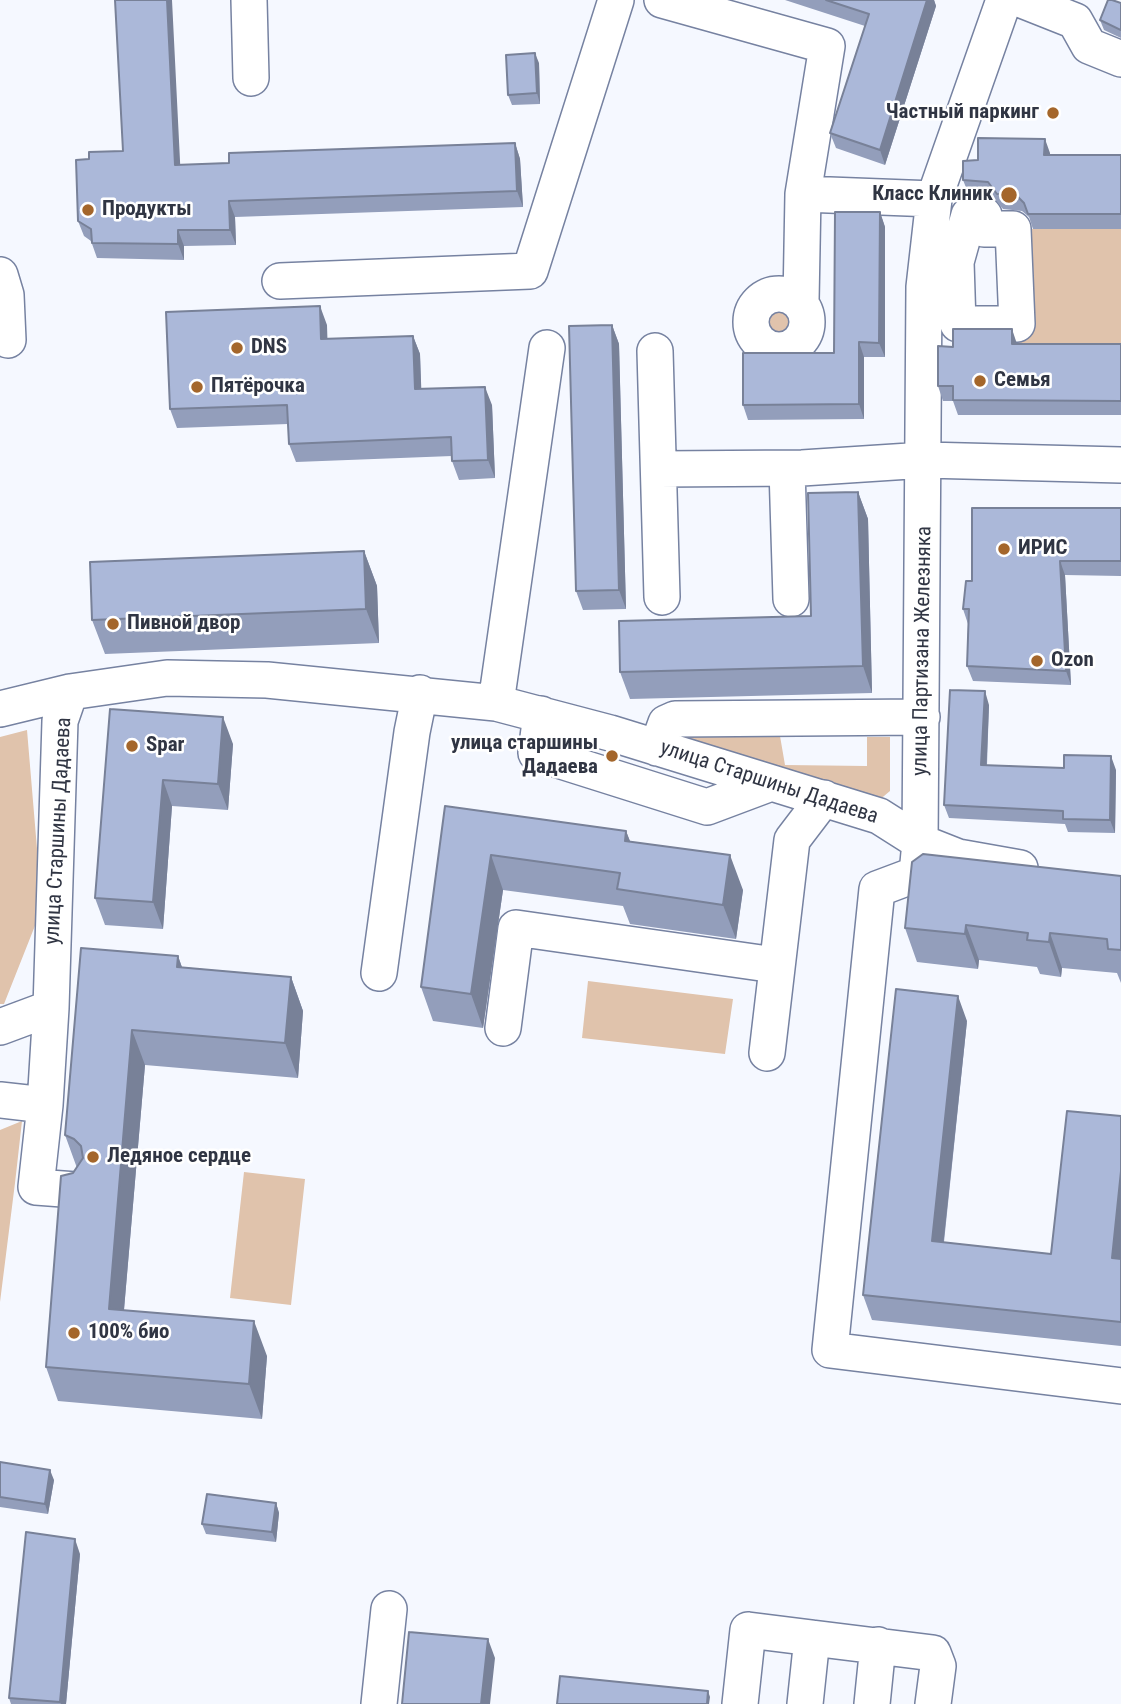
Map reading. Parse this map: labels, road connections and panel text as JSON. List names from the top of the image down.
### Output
{
  "streets": {
    "street": ["улица Партизана Железняка", "улица Старшины Дадаева"]
  },
  "crossings": [
    ["улица Партизана Железняка", "улица Старшины Дадаева"]
  ],
  "places": [
    "Частный паркинг",
    "Класс Клиник",
    "Продукты",
    "DNS",
    "Семья",
    "Пятёрочка",
    "ИРИС",
    "Пивной двор",
    "Ozon",
    "Spar",
    "улица старшины Дадаева",
    "Ледяное сердце",
    "100% био"
  ]
}
